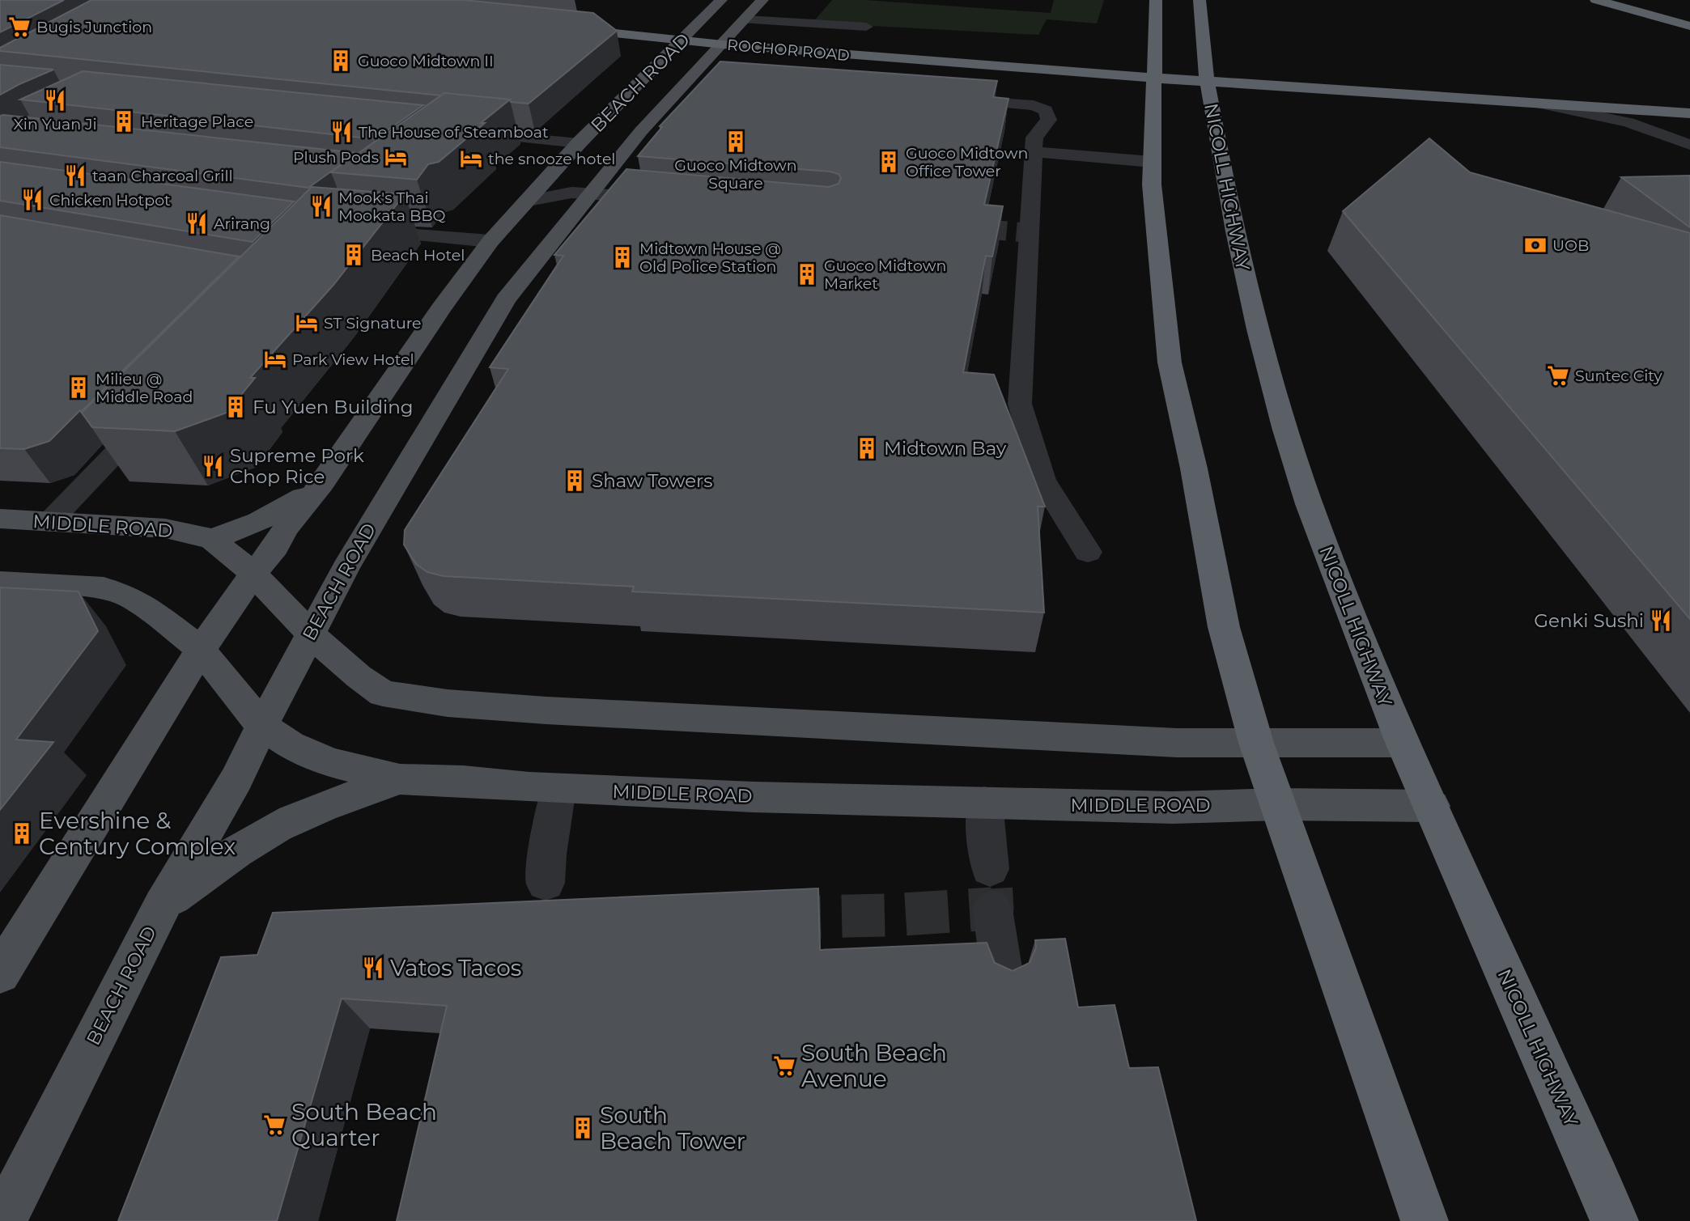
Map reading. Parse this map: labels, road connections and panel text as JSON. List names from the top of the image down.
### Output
{
  "streets": {
    "highway": ["ROCHOR ROAD", "NICOLL HIGHWAY"],
    "main road": ["BEACH ROAD", "MIDDLE ROAD"]
  },
  "crossings": [
    ["ROCHOR ROAD", "BEACH ROAD"],
    ["BEACH ROAD", "MIDDLE ROAD"],
    ["NICOLL HIGHWAY", "MIDDLE ROAD"]
  ],
  "places": {
    "supermarket": [
      "Bugis Junction",
      "Suntec City",
      "South Beach Avenue",
      "South Beach Quarter"
    ],
    "building": [
      "Guoco Midtown II",
      "Heritage Place",
      "Guoco Midtown Square",
      "Guoco Midtown Office Tower",
      "Beach Hotel",
      "Midtown House @ Old Police Station",
      "Guoco Midtown Market",
      "Milieu @ Middle Road",
      "Fu Yuen Building",
      "Midtown Bay",
      "Shaw Towers",
      "Evershine & Century Complex",
      "South Beach Tower"
    ],
    "restaurant": [
      "Xin Yuan Ji",
      "The House of Steamboat",
      "taan Charcoal Grill",
      "Chicken Hotpot",
      "Mook's Thai Mookata BBQ",
      "Arirang",
      "Supreme Pork Chop Rice",
      "Genki Sushi",
      "Vatos Tacos"
    ],
    "hotel": [
      "Plush Pods",
      "the snooze hotel",
      "ST Signature",
      "Park View Hotel"
    ],
    "bank": ["UOB"]
  }
}
